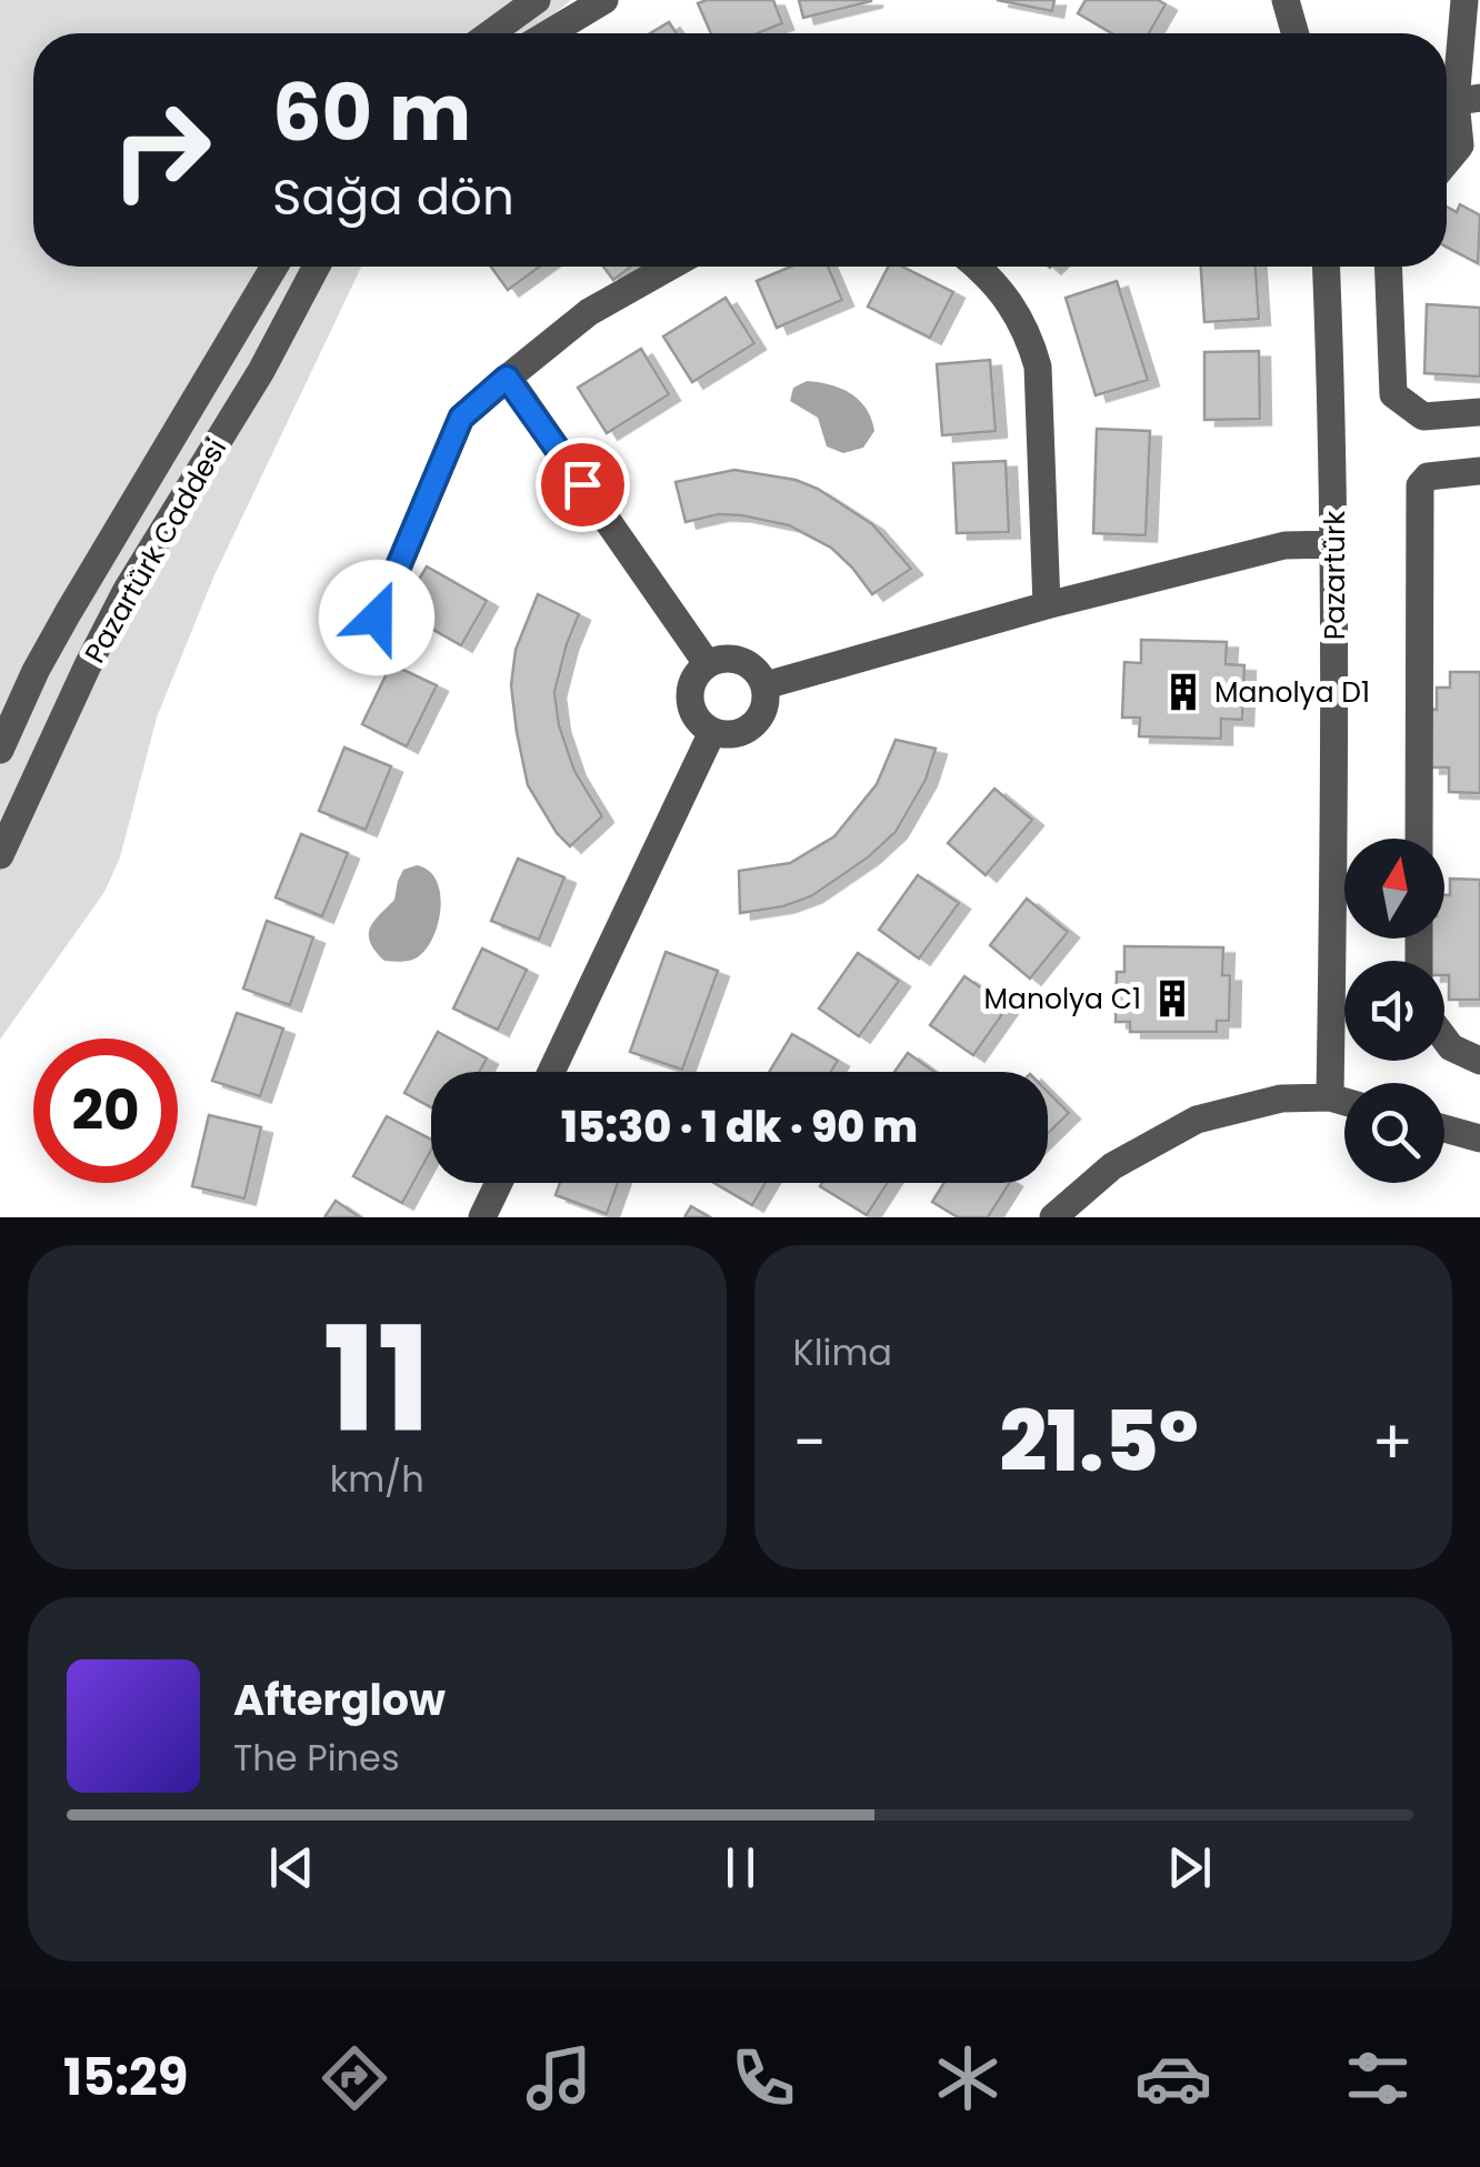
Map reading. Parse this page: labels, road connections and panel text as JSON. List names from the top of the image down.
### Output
{
  "streets": {
    "street": ["Pazartürk Caddesi", "Pazartürk"]
  },
  "places": {
    "building": ["Manolya D1", "Manolya C1"]
  },
  "north": "top",
  "page": {
    "turn": ["60 m", "Sağa dön"],
    "limit": "20",
    "trip": "15:30 · 1 dk · 90 m",
    "tile": [
      ["11", "km/h"],
      "Klima"
    ],
    "heat": ["−", "21.5°", "+"],
    "song": ["Afterglow", "The Pines"],
    "tabs": "15:29"
  }
}
